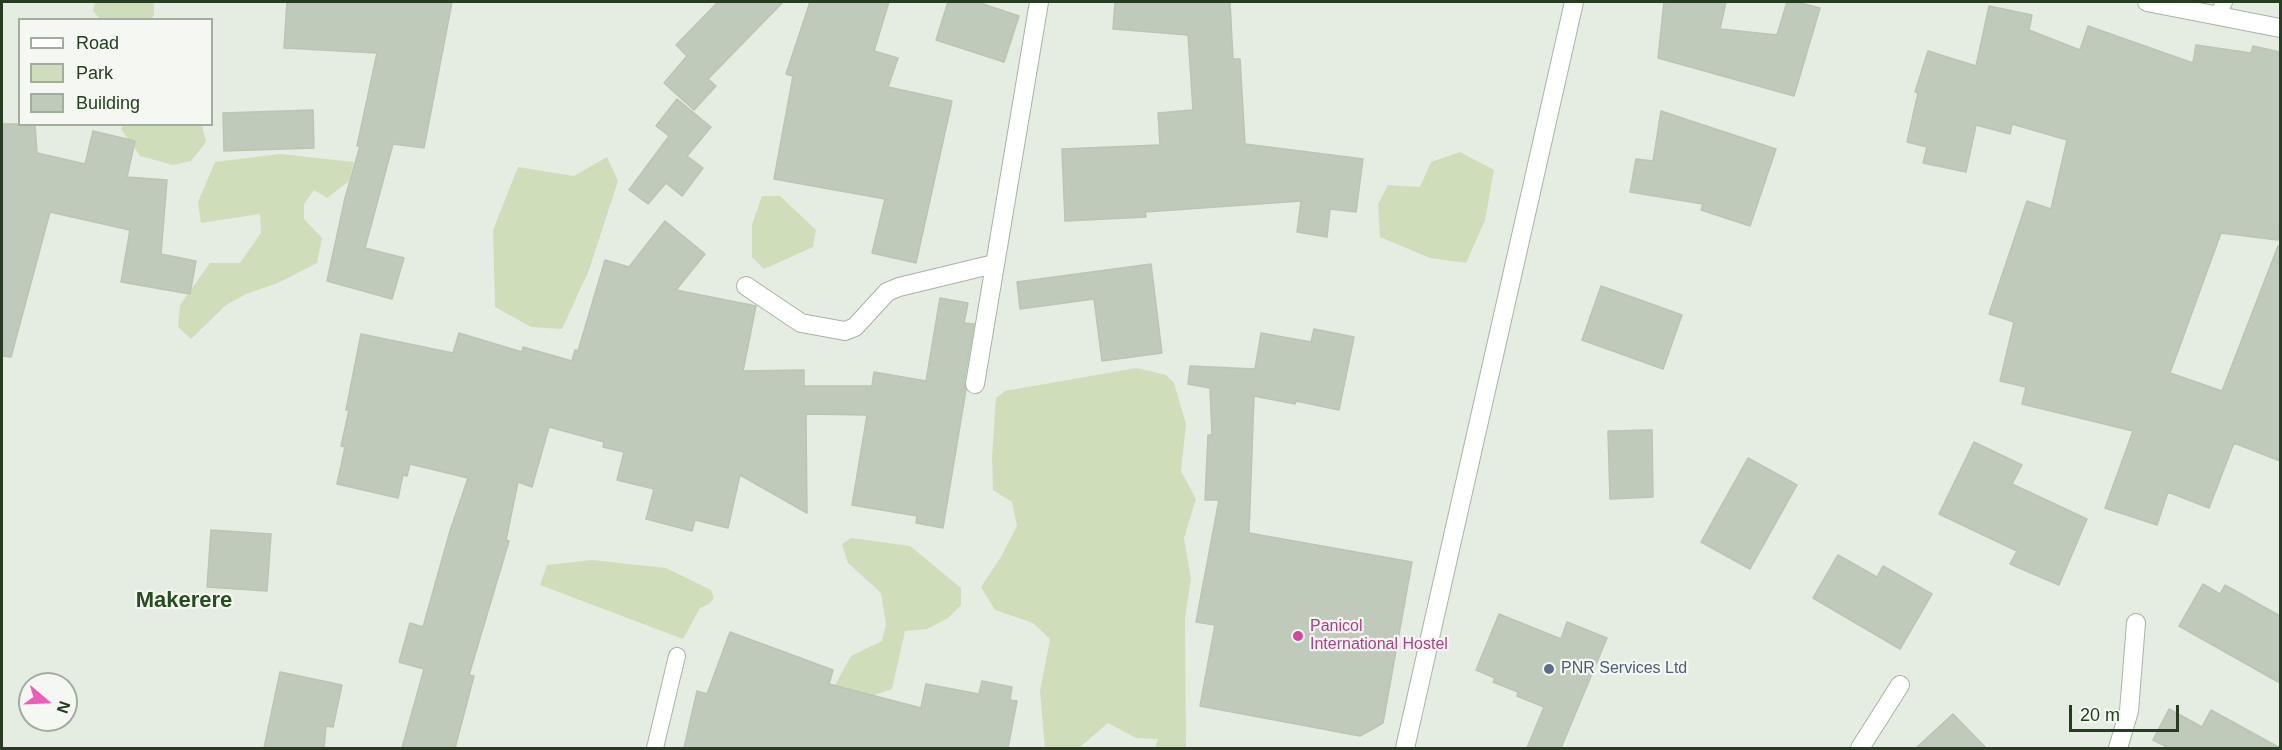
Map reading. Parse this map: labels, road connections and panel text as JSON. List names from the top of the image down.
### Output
{
  "districts": ["Makerere"],
  "places": ["Panicol International Hostel", "PNR Services Ltd"],
  "legend": ["Road", "Park", "Building"],
  "scale_bar": "20 m",
  "north": "right"
}
